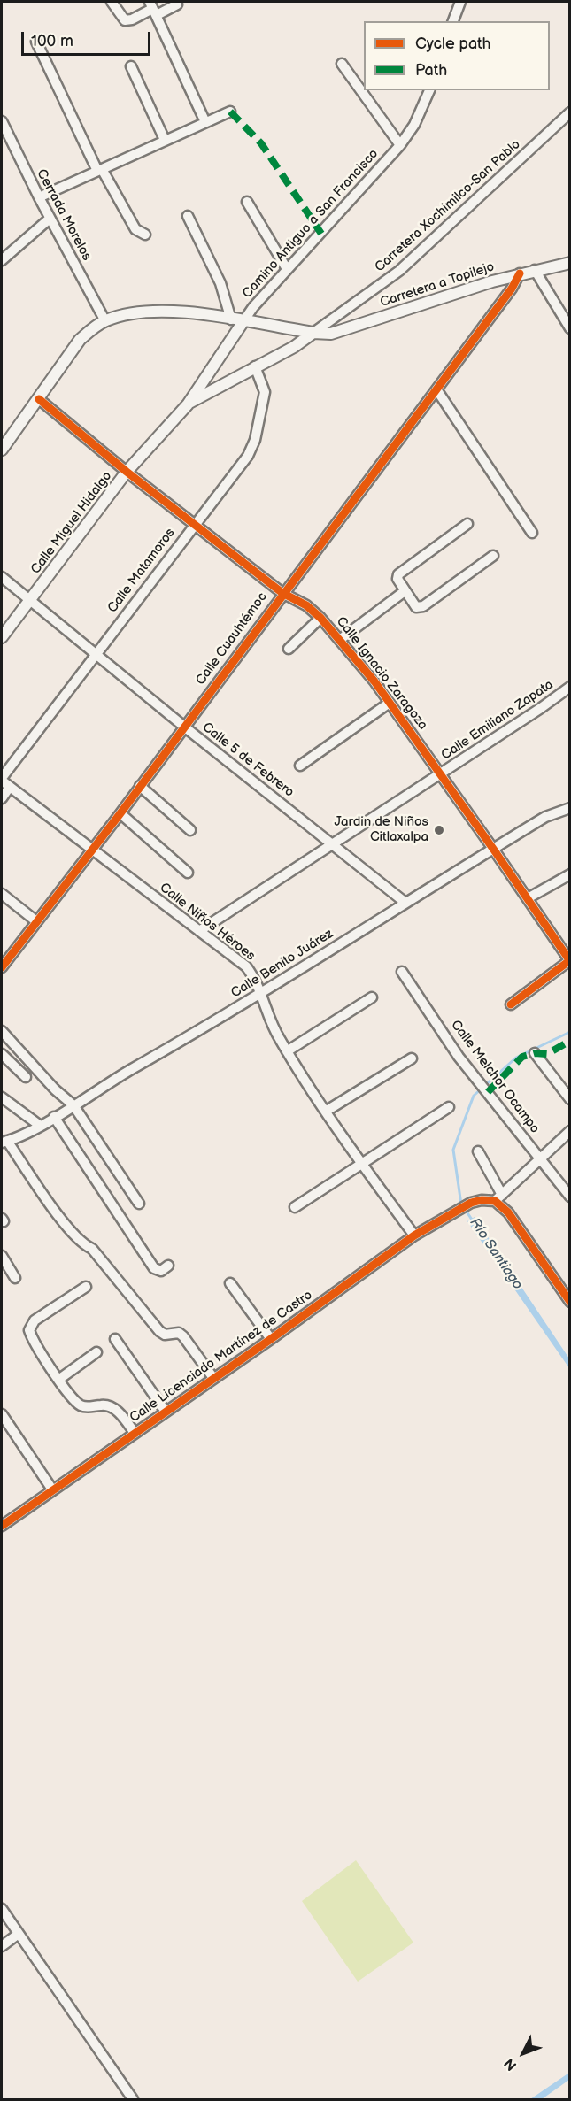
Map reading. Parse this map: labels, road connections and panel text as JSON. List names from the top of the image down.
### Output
{
  "streets": {
    "main road": ["Carretera a Topilejo", "Calle Miguel Hidalgo"],
    "street": [
      "Carretera Xochimilco-San Pablo",
      "Cerrada Morelos",
      "Camino Antiguo a San Francisco",
      "Calle Matamoros",
      "Calle Cuauhtémoc",
      "Calle Ignacio Zaragoza",
      "Calle Emiliano Zapata",
      "Calle 5 de Febrero",
      "Calle Niños Héroes",
      "Calle Benito Juárez",
      "Calle Melchor Ocampo",
      "Calle Licenciado Martínez de Castro"
    ]
  },
  "crossings": [
    ["Carretera Xochimilco-San Pablo", "Carretera a Topilejo"],
    ["Carretera Xochimilco-San Pablo", "Calle Miguel Hidalgo"],
    ["Cerrada Morelos", "Carretera a Topilejo"],
    ["Camino Antiguo a San Francisco", "Carretera a Topilejo"],
    ["Camino Antiguo a San Francisco", "Calle Miguel Hidalgo"],
    ["Carretera a Topilejo", "Calle Miguel Hidalgo"],
    ["Carretera a Topilejo", "Calle Cuauhtémoc"],
    ["Carretera a Topilejo", "Calle Ignacio Zaragoza"],
    ["Calle Miguel Hidalgo", "Calle Matamoros"],
    ["Calle Miguel Hidalgo", "Calle Ignacio Zaragoza"],
    ["Calle Miguel Hidalgo", "Calle 5 de Febrero"],
    ["Calle Matamoros", "Calle Ignacio Zaragoza"],
    ["Calle Matamoros", "Calle 5 de Febrero"],
    ["Calle Matamoros", "Calle Niños Héroes"],
    ["Calle Cuauhtémoc", "Calle Ignacio Zaragoza"],
    ["Calle Cuauhtémoc", "Calle 5 de Febrero"],
    ["Calle Cuauhtémoc", "Calle Niños Héroes"],
    ["Calle Ignacio Zaragoza", "Calle Emiliano Zapata"],
    ["Calle Ignacio Zaragoza", "Calle Benito Juárez"],
    ["Calle Emiliano Zapata", "Calle 5 de Febrero"],
    ["Calle Emiliano Zapata", "Calle Niños Héroes"],
    ["Calle 5 de Febrero", "Calle Benito Juárez"],
    ["Calle Niños Héroes", "Calle Benito Juárez"],
    ["Calle Niños Héroes", "Calle Licenciado Martínez de Castro"],
    ["Calle Benito Juárez", "Calle Licenciado Martínez de Castro"]
  ],
  "water": ["Río Santiago"],
  "places": ["Jardin de Niños Citlaxalpa"],
  "legend": ["Cycle path", "Path"],
  "scale_bar": "100 m",
  "north": "bottom left"
}
